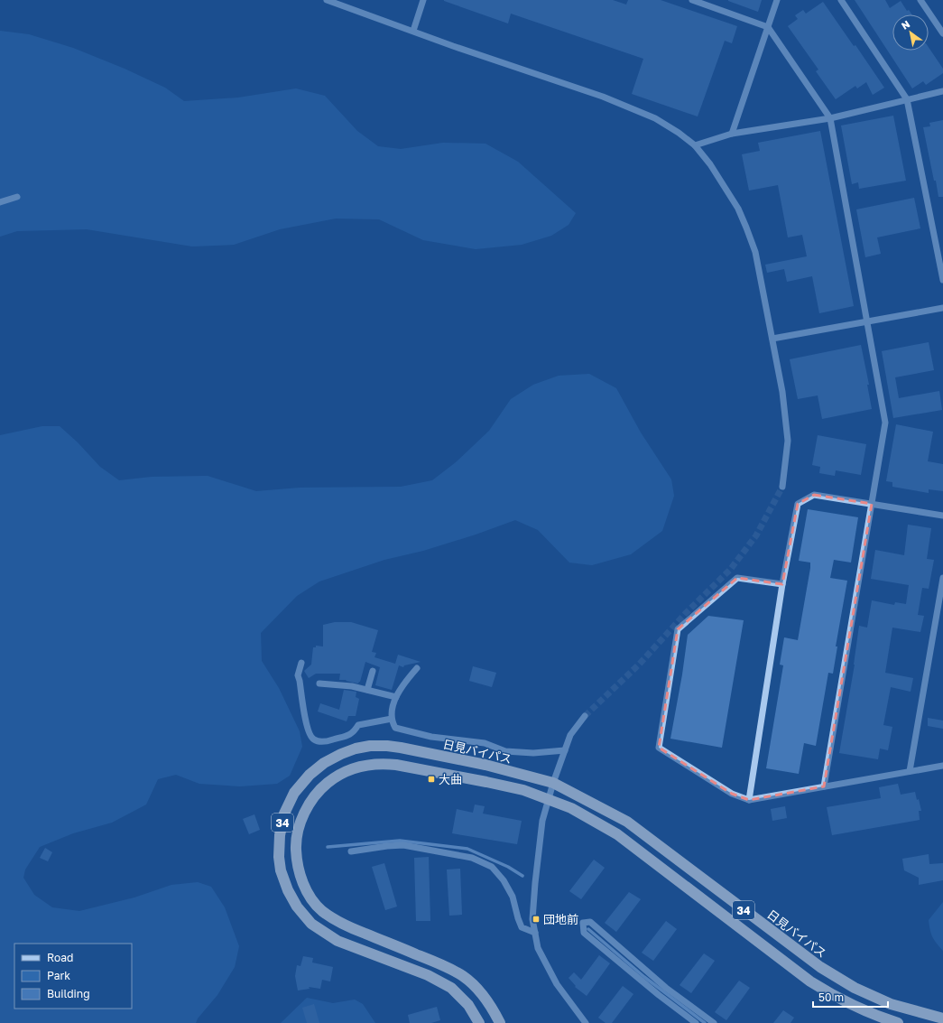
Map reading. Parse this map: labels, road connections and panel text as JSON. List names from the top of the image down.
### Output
{
  "streets": {
    "highway": ["日見バイパス", "34"]
  },
  "places": {
    "transit": ["大曲", "団地前"]
  },
  "legend": ["Road", "Park", "Building"],
  "scale_bar": "50 m",
  "north": "top left"
}
